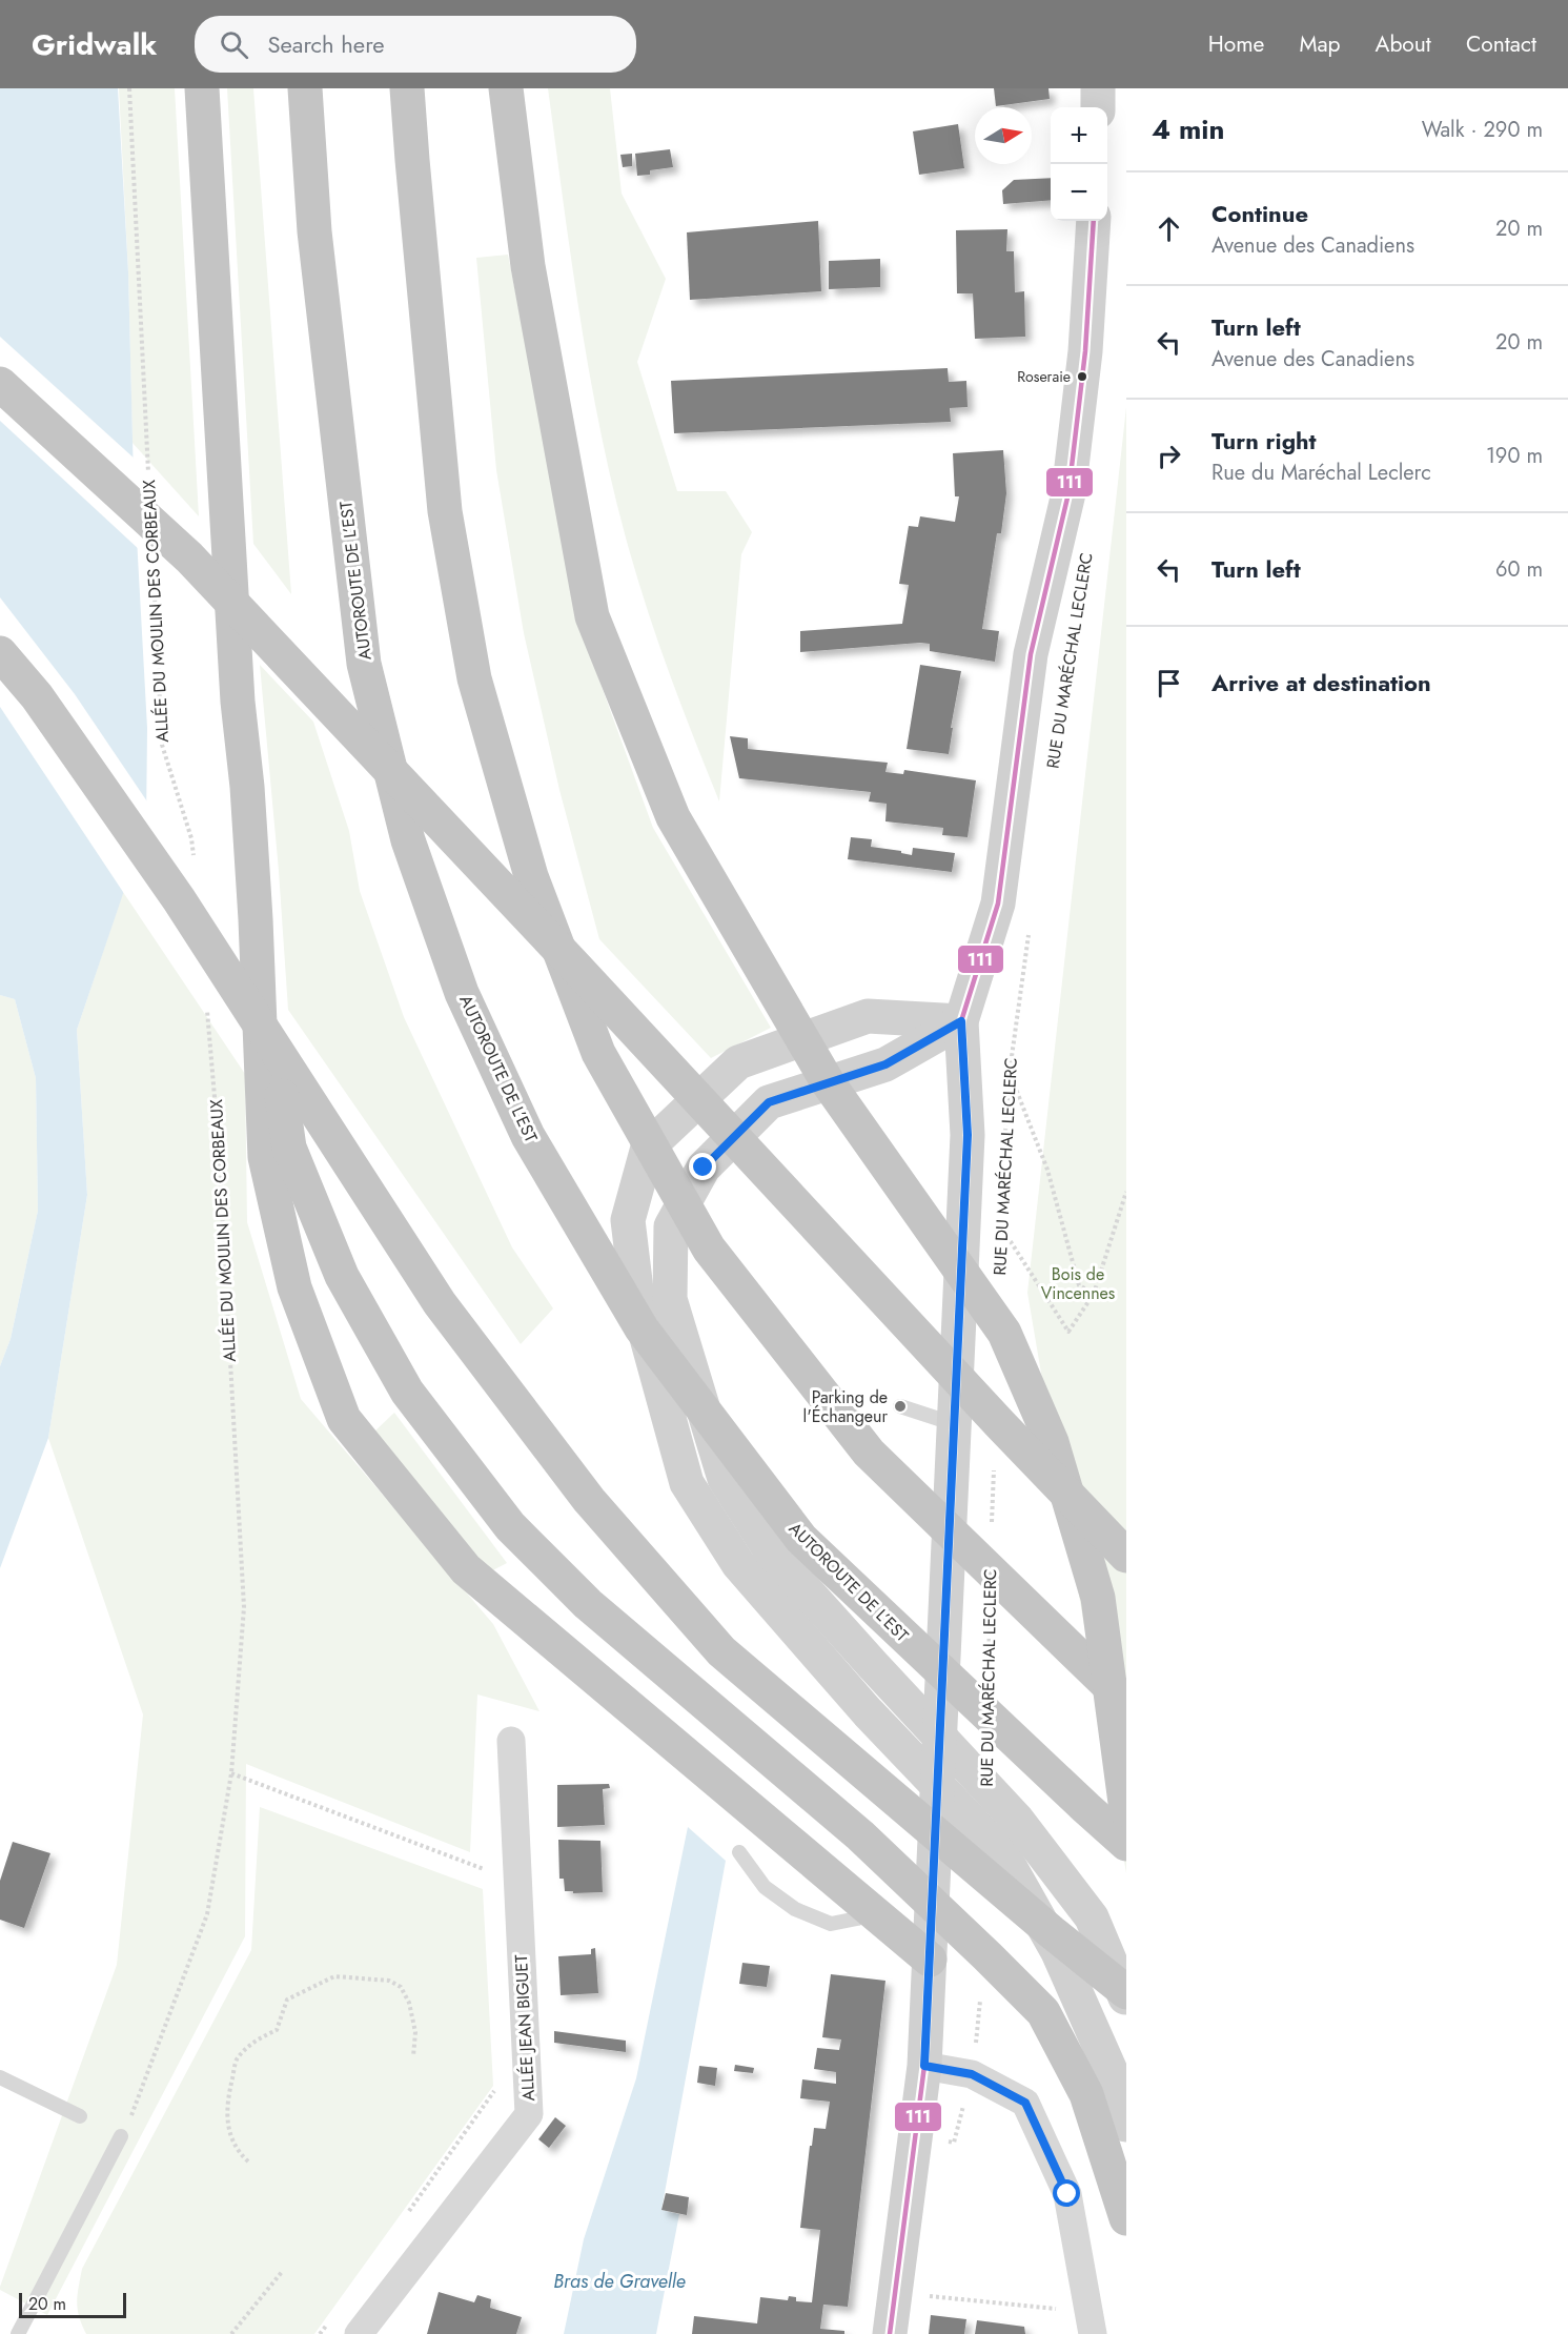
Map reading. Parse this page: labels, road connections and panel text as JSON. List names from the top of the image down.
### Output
{
  "streets": {
    "highway": ["AUTOROUTE DE L’EST"],
    "street": ["RUE DU MARÉCHAL LECLERC", "ALLÉE JEAN BIGUET"],
    "path": ["ALLÉE DU MOULIN DES CORBEAUX"]
  },
  "water": ["Bras de Gravelle"],
  "parks": ["Bois de Vincennes"],
  "places": ["Roseraie", "Parking de l'Échangeur"],
  "lines": ["transit line 111"],
  "scale_bar": "20 m",
  "north": "right",
  "page": {
    "header": "Gridwalk",
    "search": "Search here",
    "nav": [
      "Home",
      "Map",
      "About",
      "Contact"
    ],
    "heading": ["4 min", "Walk · 290 m"],
    "map_buttons": ["+", "−"],
    "list": [
      ["Continue", "Avenue des Canadiens", "20 m"],
      ["Turn left", "Avenue des Canadiens", "20 m"],
      ["Turn right", "Rue du Maréchal Leclerc", "190 m"],
      ["Turn left", "60 m"],
      "Arrive at destination"
    ],
    "scale": "20 m"
  }
}
